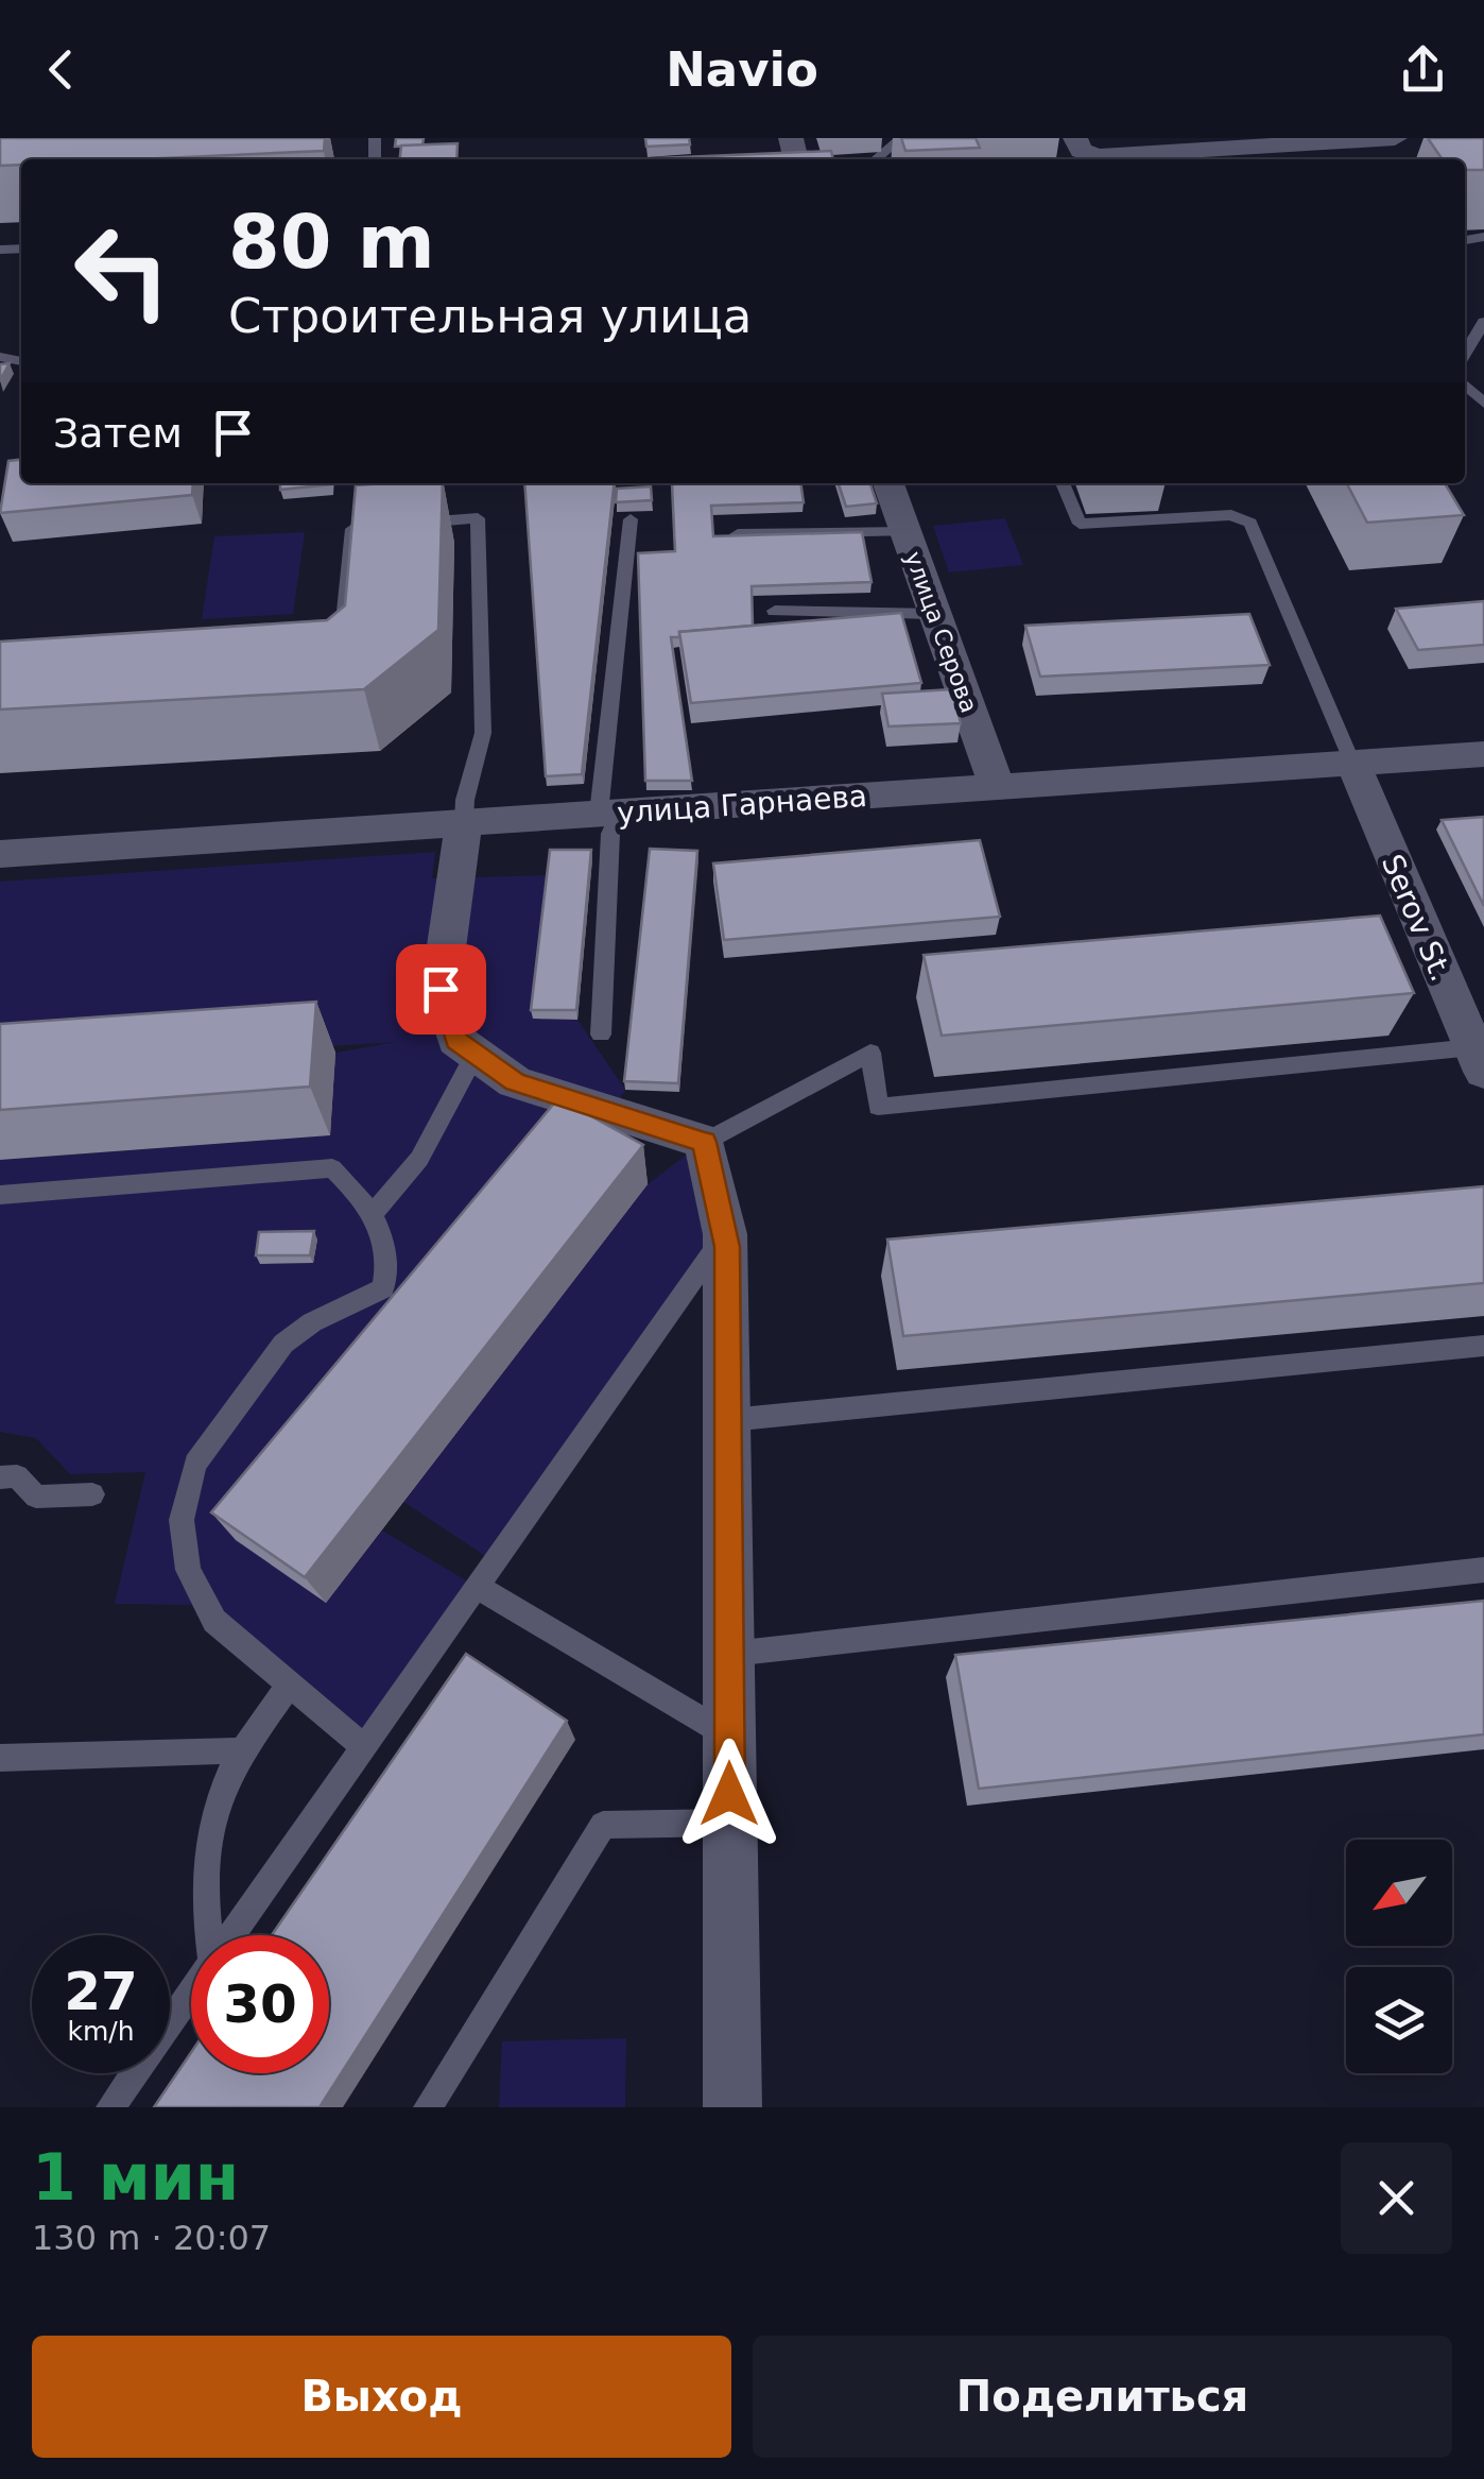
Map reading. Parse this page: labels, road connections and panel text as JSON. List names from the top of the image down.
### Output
{
  "streets": {
    "street": ["улица Серова", "улица Гарнаева", "Serov St."]
  },
  "crossings": [
    ["улица Серова", "улица Гарнаева"],
    ["улица Гарнаева", "Serov St."]
  ],
  "north": "bottom left",
  "page": {
    "header": "Navio",
    "turn": ["80 m", "Строительная улица"],
    "then": "Затем",
    "speed": "27 km/h",
    "limit": "30",
    "heading": ["1 мин", "130 m · 20:07"],
    "buttons": ["Выход", "Поделиться"]
  }
}
